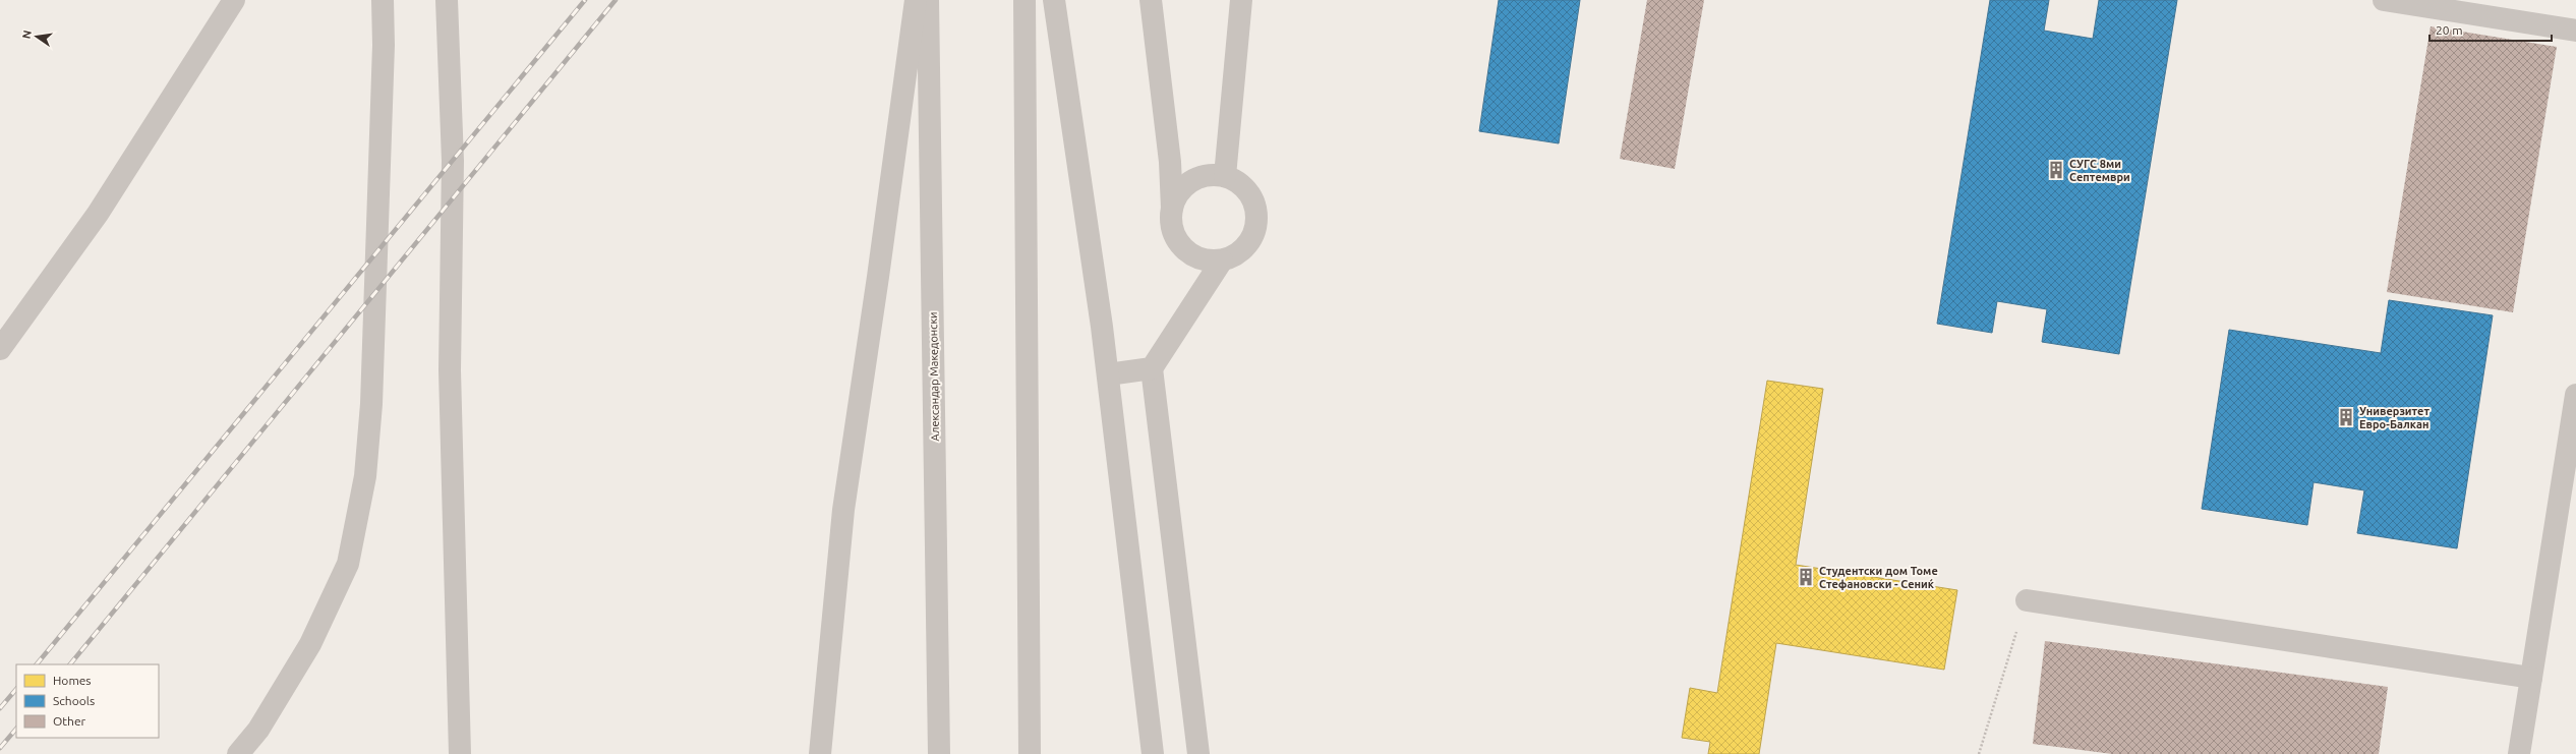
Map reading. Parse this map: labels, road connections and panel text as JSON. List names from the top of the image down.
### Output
{
  "streets": {
    "street": ["Александар Македонски"]
  },
  "places": {
    "building": ["СУГС 8ми Септември", "Универзитет Евро-Балкан", "Студентски дом Томе Стефановски - Сениќ"]
  },
  "legend": ["Homes", "Schools", "Other"],
  "scale_bar": "20 m",
  "north": "left"
}
